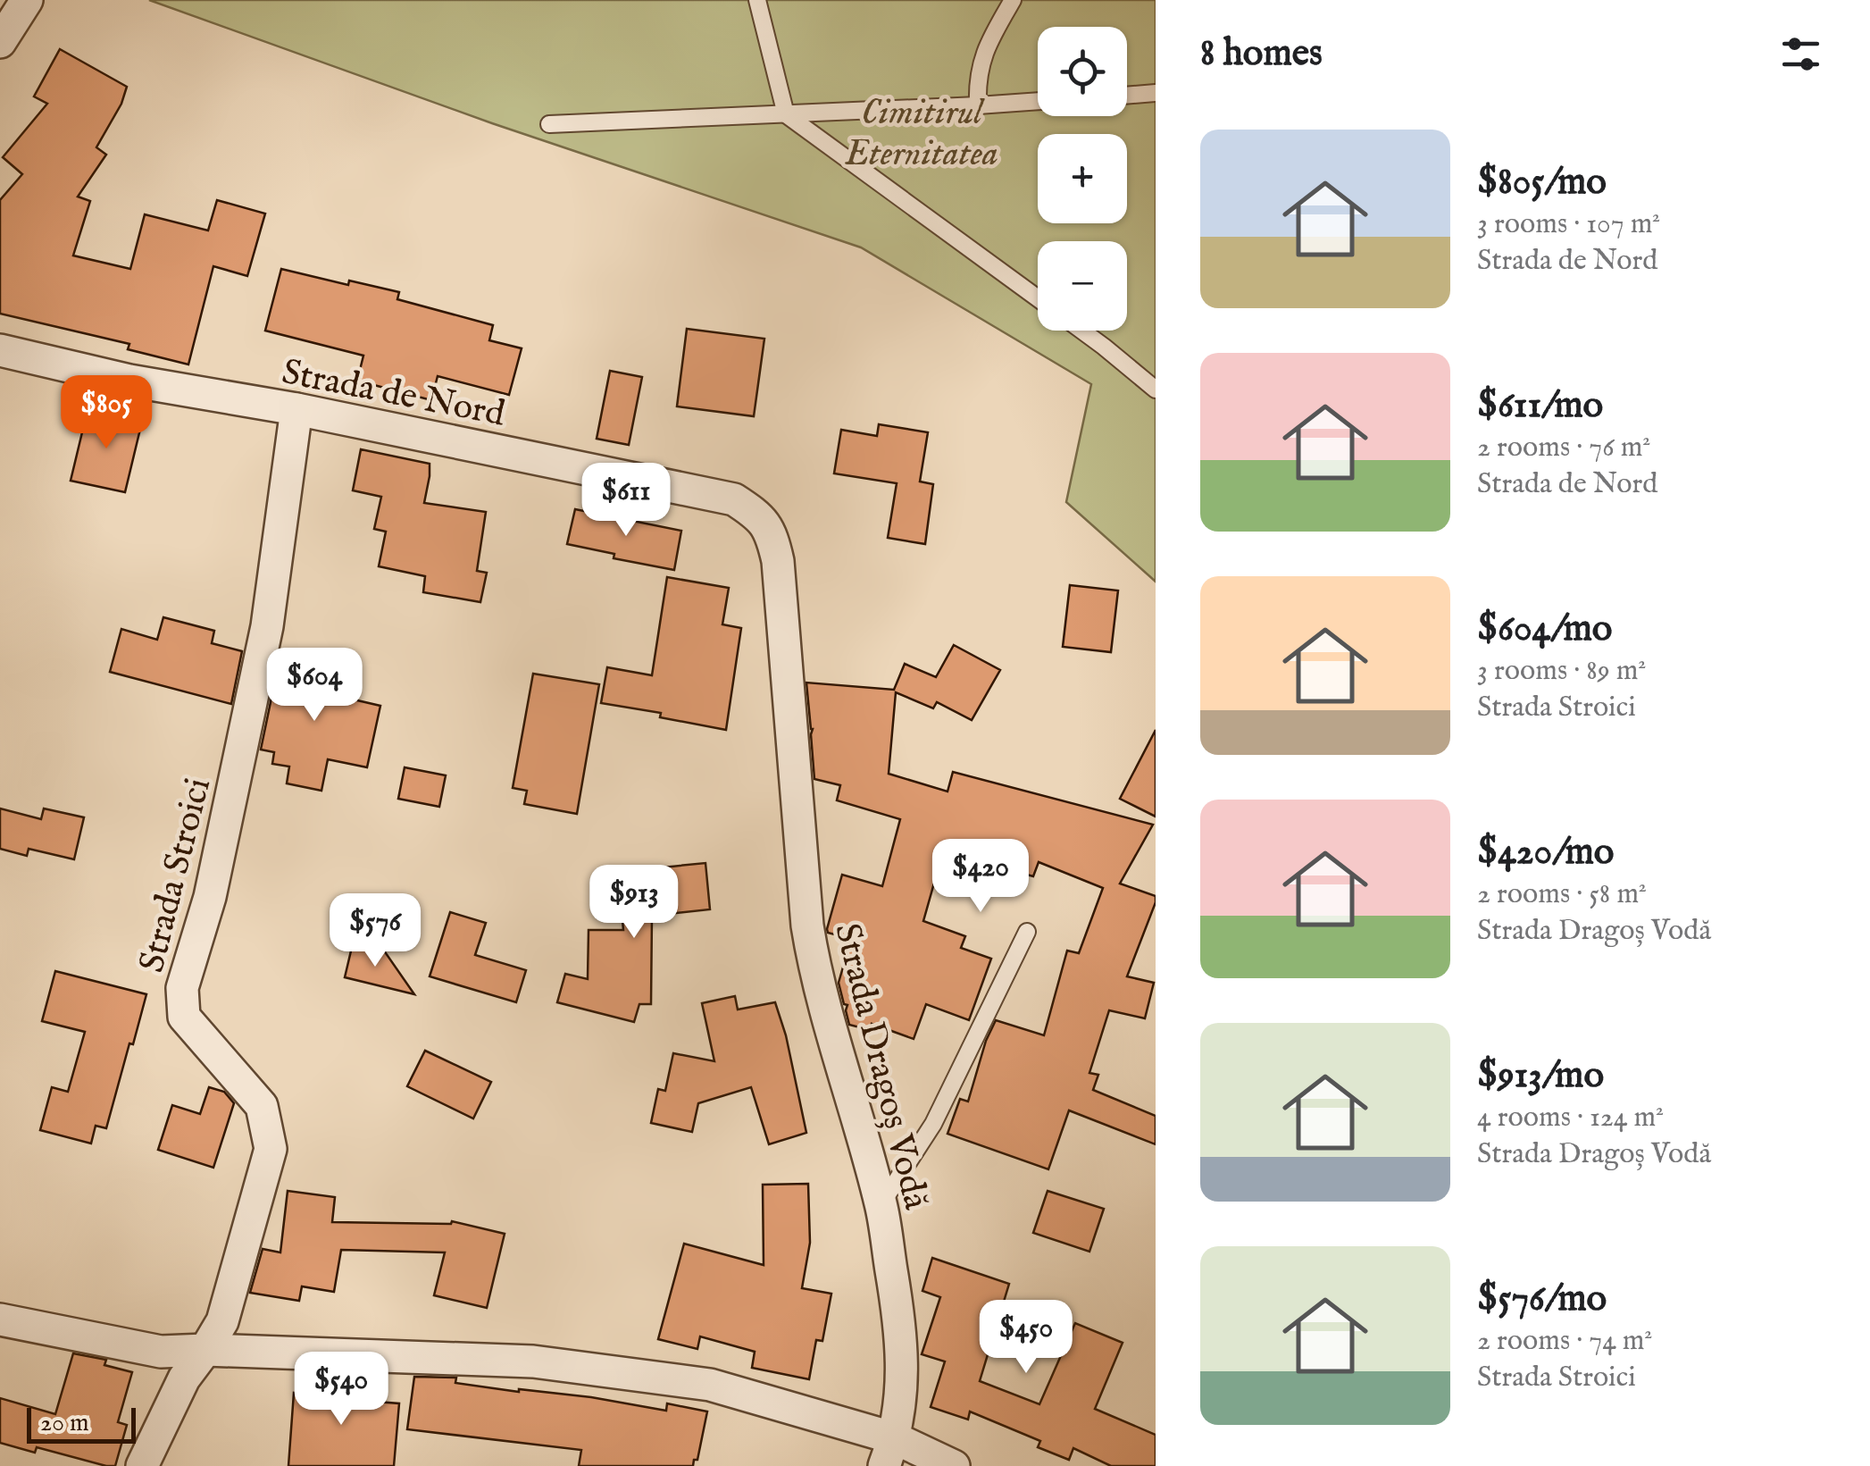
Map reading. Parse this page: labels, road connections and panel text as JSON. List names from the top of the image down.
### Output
{
  "streets": {
    "street": ["Strada de Nord", "Strada Stroici", "Strada Dragoș Vodă"]
  },
  "crossings": [
    ["Strada de Nord", "Strada Stroici"],
    ["Strada de Nord", "Strada Dragoș Vodă"]
  ],
  "parks": ["Cimitirul Eternitatea"],
  "scale_bar": "20 m",
  "page": {
    "heading": "8 homes",
    "map_buttons": ["+", "−"],
    "list": [
      {
        "name": "$805/mo",
        "note": "3 rooms · 107 m² · Strada de Nord"
      },
      {
        "name": "$611/mo",
        "note": "2 rooms · 76 m² · Strada de Nord"
      },
      {
        "name": "$604/mo",
        "note": "3 rooms · 89 m² · Strada Stroici"
      },
      {
        "name": "$420/mo",
        "note": "2 rooms · 58 m² · Strada Dragoș Vodă"
      },
      {
        "name": "$913/mo",
        "note": "4 rooms · 124 m² · Strada Dragoș Vodă"
      },
      {
        "name": "$576/mo",
        "note": "2 rooms · 74 m² · Strada Stroici"
      }
    ],
    "price": [
      "$805",
      "$611",
      "$604",
      "$420",
      "$913",
      "$576",
      "$450",
      "$540"
    ],
    "scale": "20 m"
  }
}
